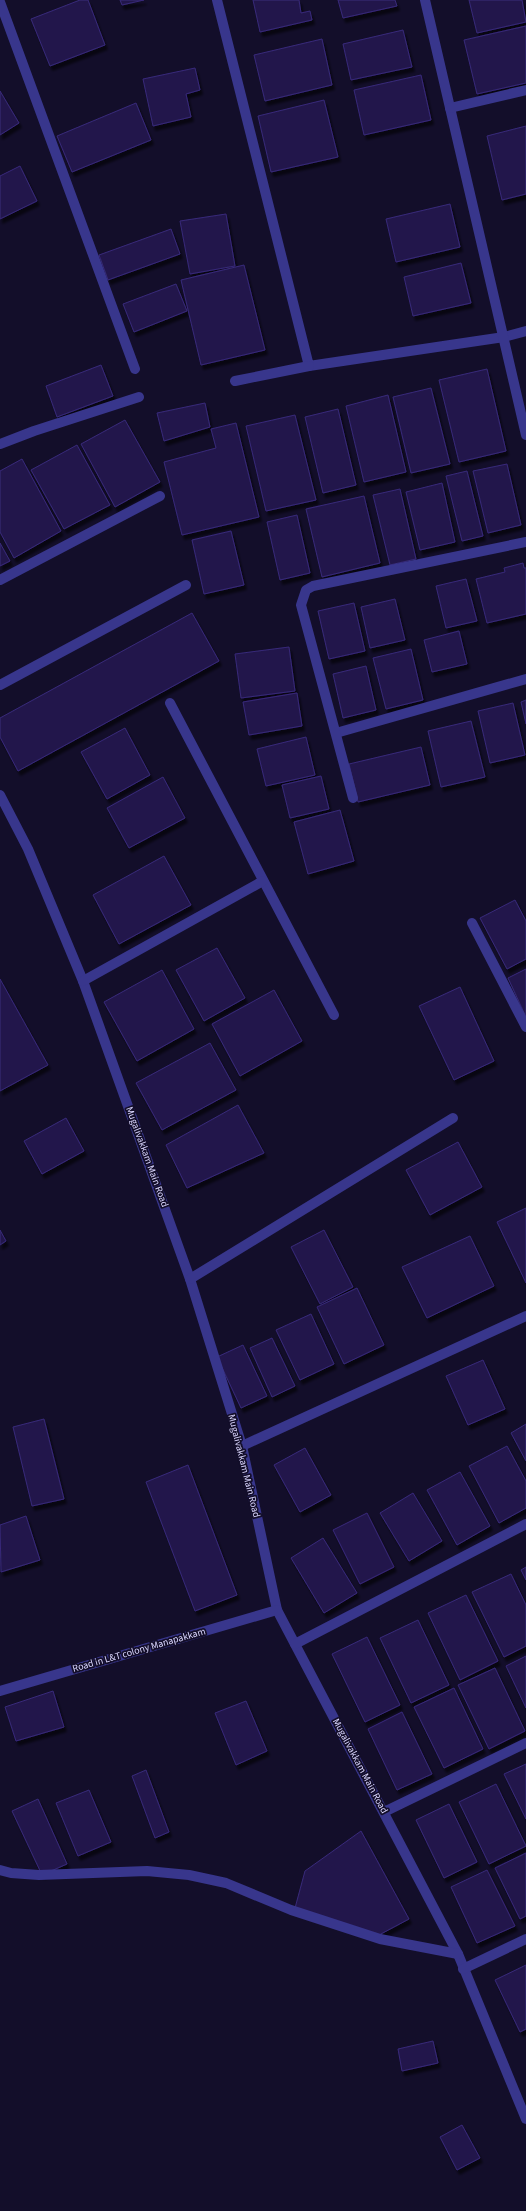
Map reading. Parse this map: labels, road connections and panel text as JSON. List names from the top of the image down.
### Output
{
  "streets": {
    "street": ["Mugalivakkam Main Road", "Road in L&T colony Manapakkam"]
  },
  "crossings": [
    ["Mugalivakkam Main Road", "Road in L&T colony Manapakkam"]
  ]
}
